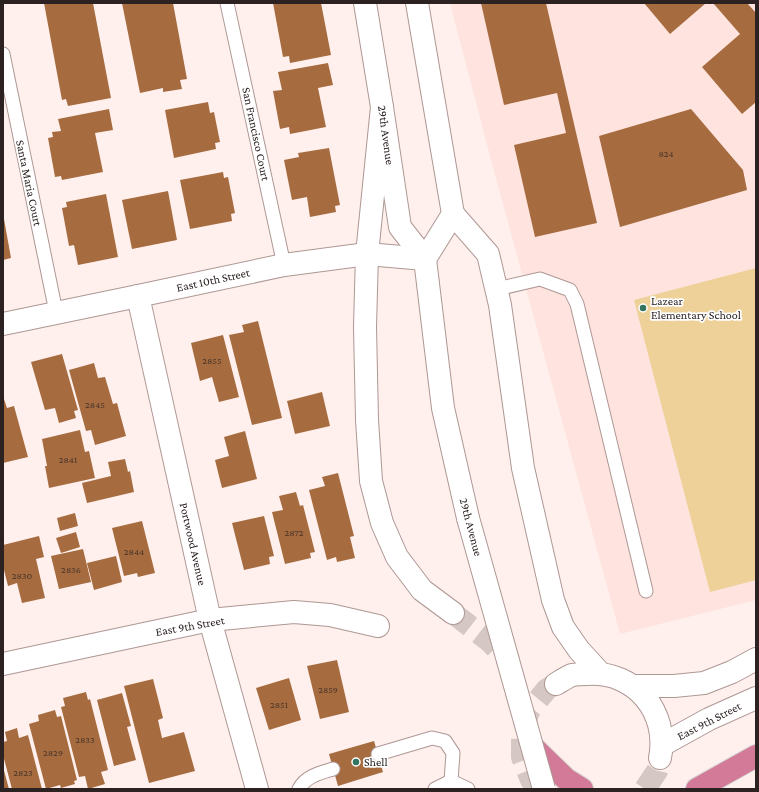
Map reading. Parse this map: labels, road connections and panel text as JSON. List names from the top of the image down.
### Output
{
  "streets": {
    "main road": [
      "29th Avenue",
      "East 10th Street",
      "Portwood Avenue",
      "East 9th Street"
    ],
    "lane": ["San Francisco Court", "Santa Maria Court"]
  },
  "crossings": [
    ["San Francisco Court", "East 10th Street"],
    ["29th Avenue", "East 10th Street"],
    ["Santa Maria Court", "East 10th Street"],
    ["East 10th Street", "Portwood Avenue"],
    ["Portwood Avenue", "East 9th Street"]
  ],
  "places": ["Lazear Elementary School", "Shell"],
  "house_numbers": [
    "824",
    "2855",
    "2845",
    "2841",
    "2872",
    "2844",
    "2836",
    "2830",
    "2859",
    "2851",
    "2833",
    "2829",
    "2823"
  ]
}
